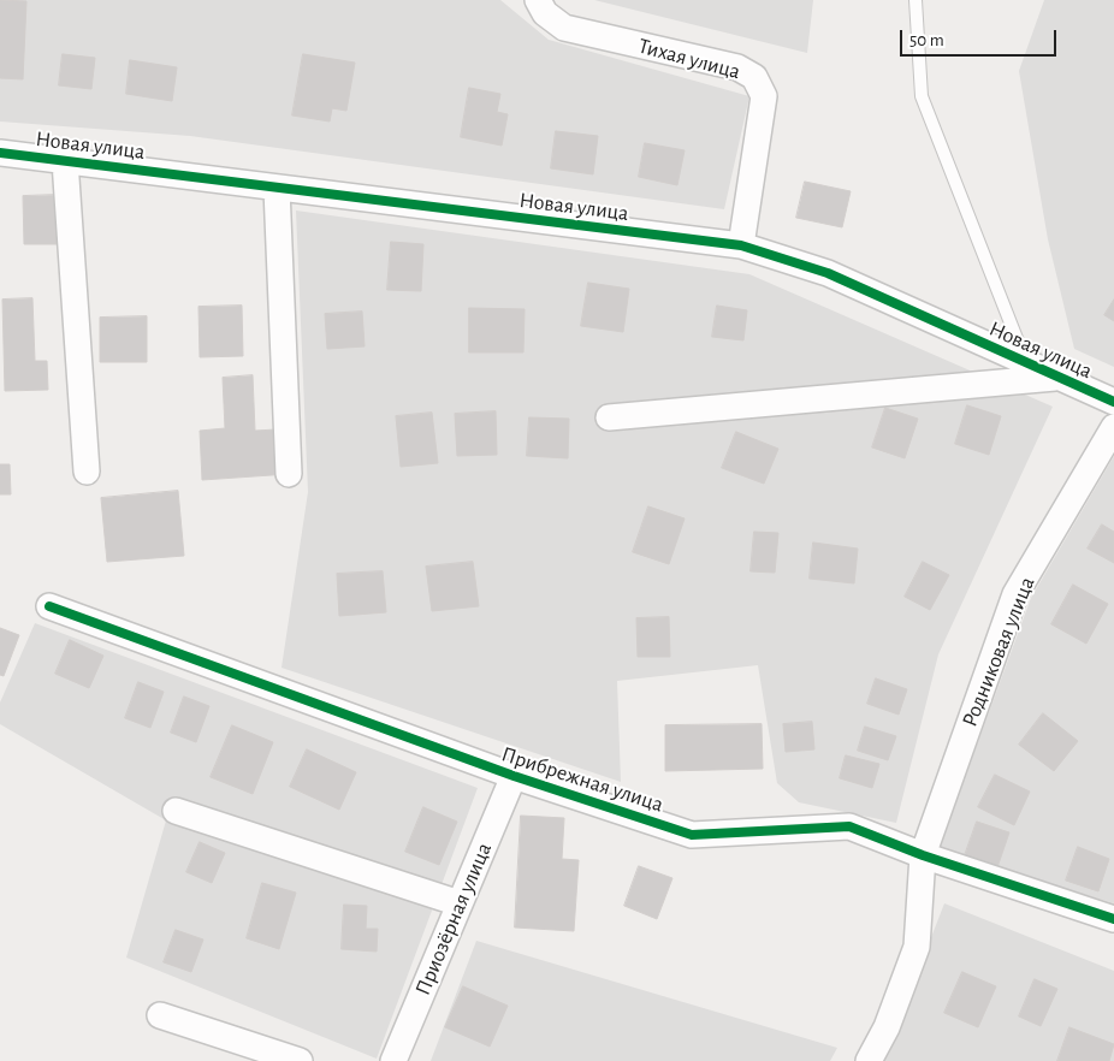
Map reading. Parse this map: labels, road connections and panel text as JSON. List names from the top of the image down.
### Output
{
  "streets": {
    "street": [
      "Тихая улица",
      "Новая улица",
      "Родниковая улица",
      "Прибрежная улица",
      "Приозёрная улица"
    ]
  },
  "crossings": [
    ["Тихая улица", "Новая улица"],
    ["Родниковая улица", "Прибрежная улица"],
    ["Прибрежная улица", "Приозёрная улица"]
  ],
  "scale_bar": "50 m"
}
